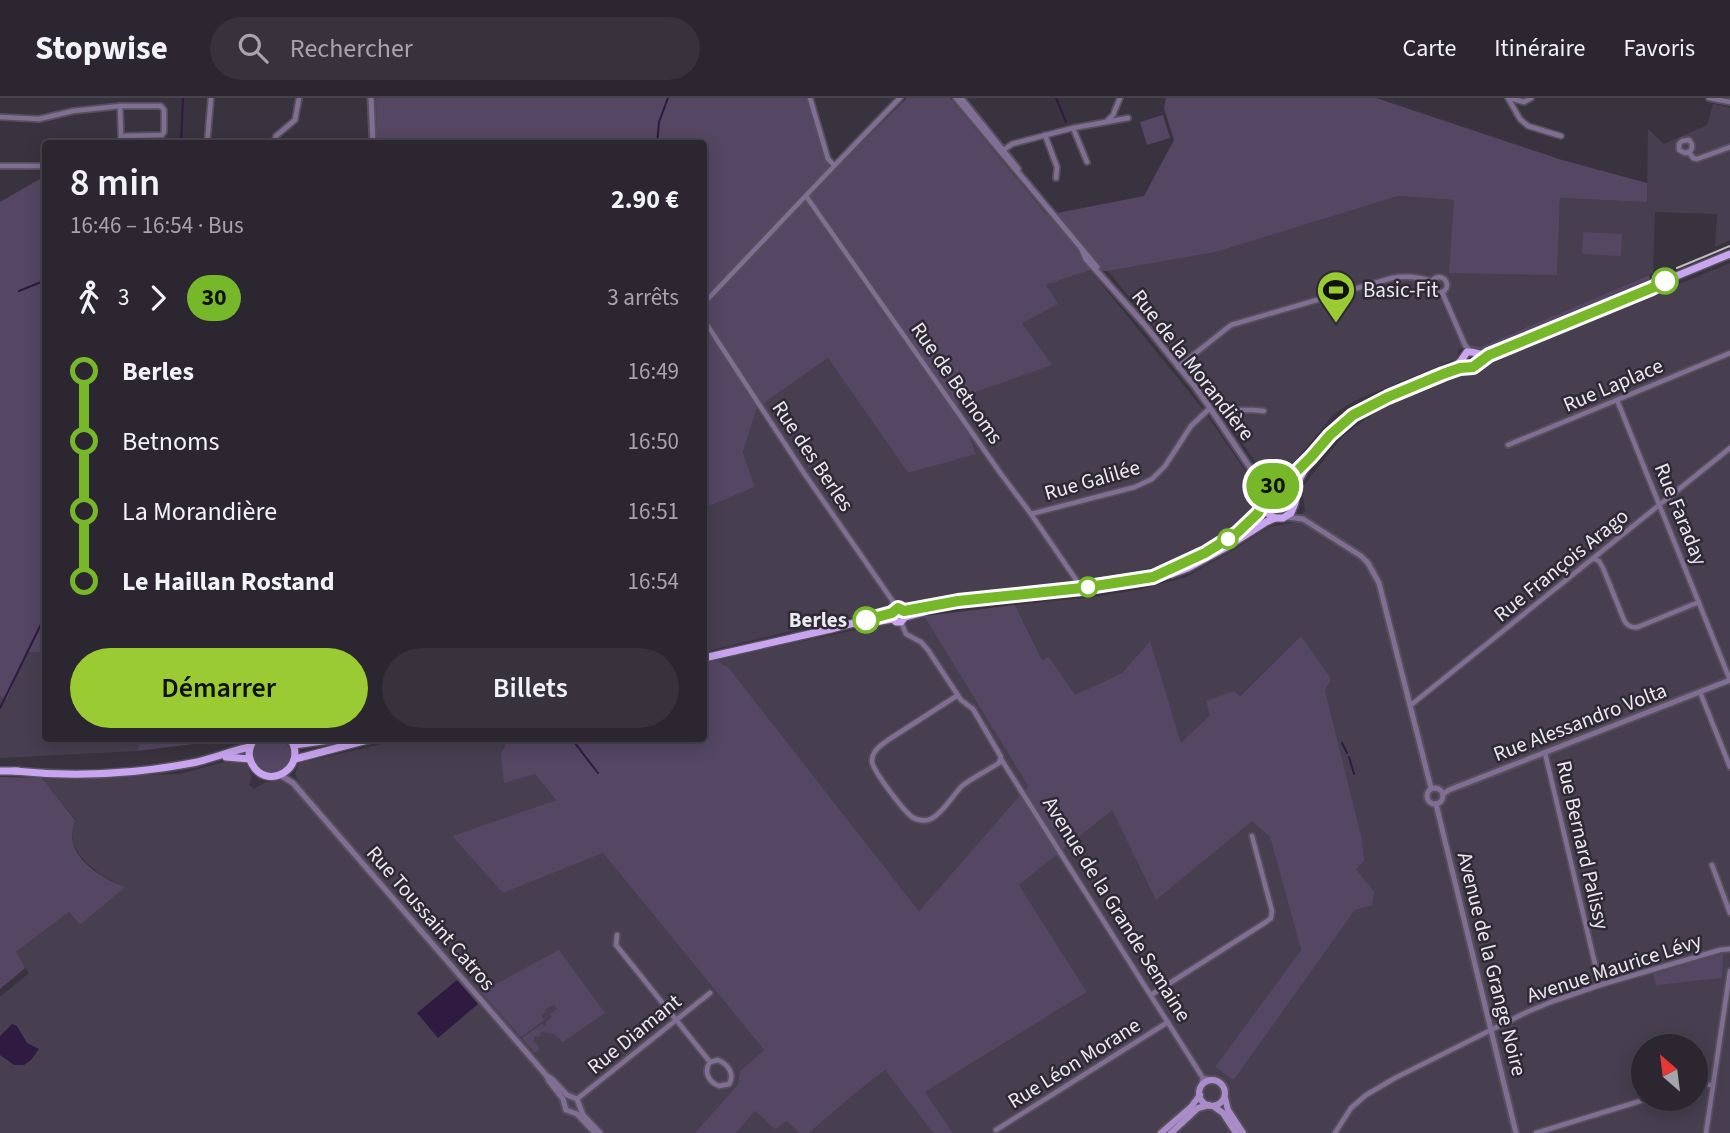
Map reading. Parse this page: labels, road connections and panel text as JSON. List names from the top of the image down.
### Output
{
  "streets": {
    "street": [
      "Rue de la Morandière",
      "Rue de Betnoms",
      "Rue Laplace",
      "Rue des Berles",
      "Rue Galilée",
      "Rue Faraday",
      "Rue François Arago",
      "Rue Alessandro Volta",
      "Rue Bernard Palissy",
      "Avenue de la Grande Semaine",
      "Rue Toussaint Catros",
      "Avenue de la Grange Noire",
      "Avenue Maurice Lévy",
      "Rue Diamant",
      "Rue Léon Morane"
    ]
  },
  "crossings": [
    ["Rue de la Morandière", "Rue Galilée"],
    ["Rue de Betnoms", "Rue Galilée"],
    ["Rue Laplace", "Rue Faraday"],
    ["Rue des Berles", "Avenue de la Grande Semaine"],
    ["Rue Faraday", "Rue François Arago"],
    ["Rue Faraday", "Rue Alessandro Volta"],
    ["Rue Alessandro Volta", "Rue Bernard Palissy"],
    ["Rue Alessandro Volta", "Avenue de la Grange Noire"],
    ["Rue Bernard Palissy", "Avenue Maurice Lévy"],
    ["Avenue de la Grande Semaine", "Rue Léon Morane"],
    ["Rue Toussaint Catros", "Rue Diamant"],
    ["Avenue de la Grange Noire", "Avenue Maurice Lévy"]
  ],
  "places": {
    "sports": ["Basic-Fit"],
    "other": ["Berles"]
  },
  "lines": ["bus line 30"],
  "north": "top left",
  "page": {
    "header": "Stopwise",
    "search": "Rechercher",
    "nav": ["Carte", "Itinéraire", "Favoris"],
    "on_map": "30",
    "heading": ["8 min", "16:46 – 16:54 · Bus", "2.90 €"],
    "legs": ["3", "30", "3 arrêts"],
    "list": [
      {
        "name": "Berles",
        "value": "16:49"
      },
      {
        "name": "Betnoms",
        "value": "16:50"
      },
      {
        "name": "La Morandière",
        "value": "16:51"
      },
      {
        "name": "Le Haillan Rostand",
        "value": "16:54"
      }
    ],
    "buttons": ["Démarrer", "Billets"]
  }
}
